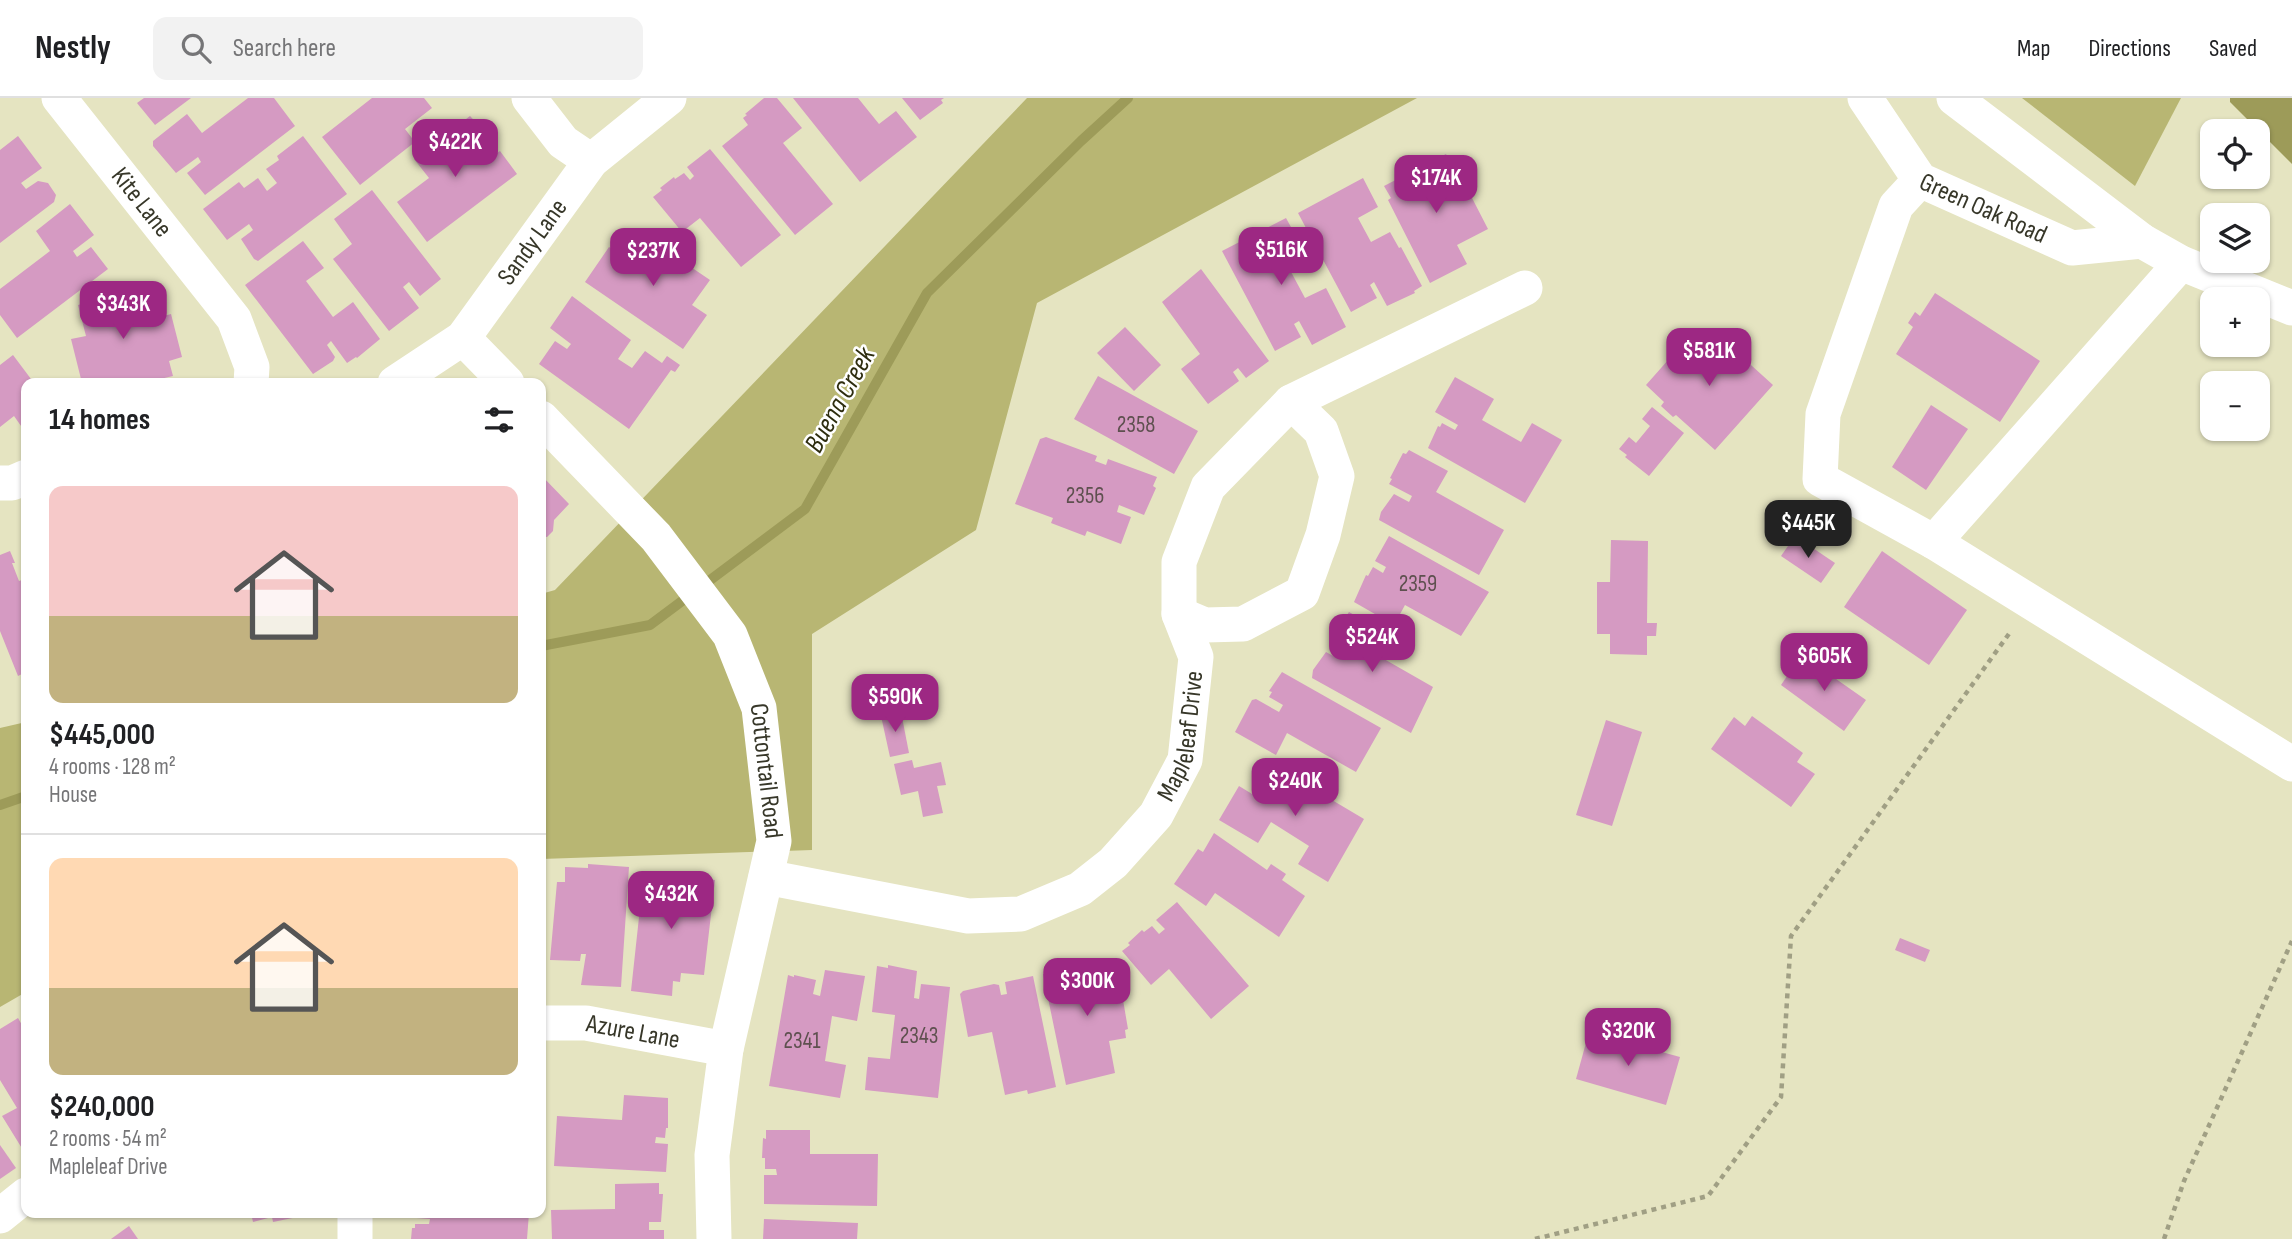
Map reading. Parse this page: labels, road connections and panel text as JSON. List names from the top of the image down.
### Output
{
  "streets": {
    "street": [
      "Kite Lane",
      "Green Oak Road",
      "Sandy Lane",
      "Mapleleaf Drive",
      "Cottontail Road",
      "Azure Lane"
    ]
  },
  "crossings": [
    ["Mapleleaf Drive", "Cottontail Road"],
    ["Cottontail Road", "Azure Lane"]
  ],
  "water": ["Buena Creek"],
  "house_numbers": [
    "2358",
    "2356",
    "2359",
    "2343",
    "2341"
  ],
  "page": {
    "header": "Nestly",
    "search": "Search here",
    "nav": ["Map", "Directions", "Saved"],
    "map_buttons": ["+", "−"],
    "price": [
      "$422K",
      "$174K",
      "$516K",
      "$237K",
      "$343K",
      "$581K",
      "$445K",
      "$524K",
      "$605K",
      "$590K",
      "$240K",
      "$432K",
      "$300K",
      "$320K"
    ],
    "heading": "14 homes",
    "list": [
      {
        "name": "$445,000",
        "note": "4 rooms · 128 m² · House"
      },
      {
        "name": "$240,000",
        "note": "2 rooms · 54 m² · Mapleleaf Drive"
      }
    ]
  }
}
